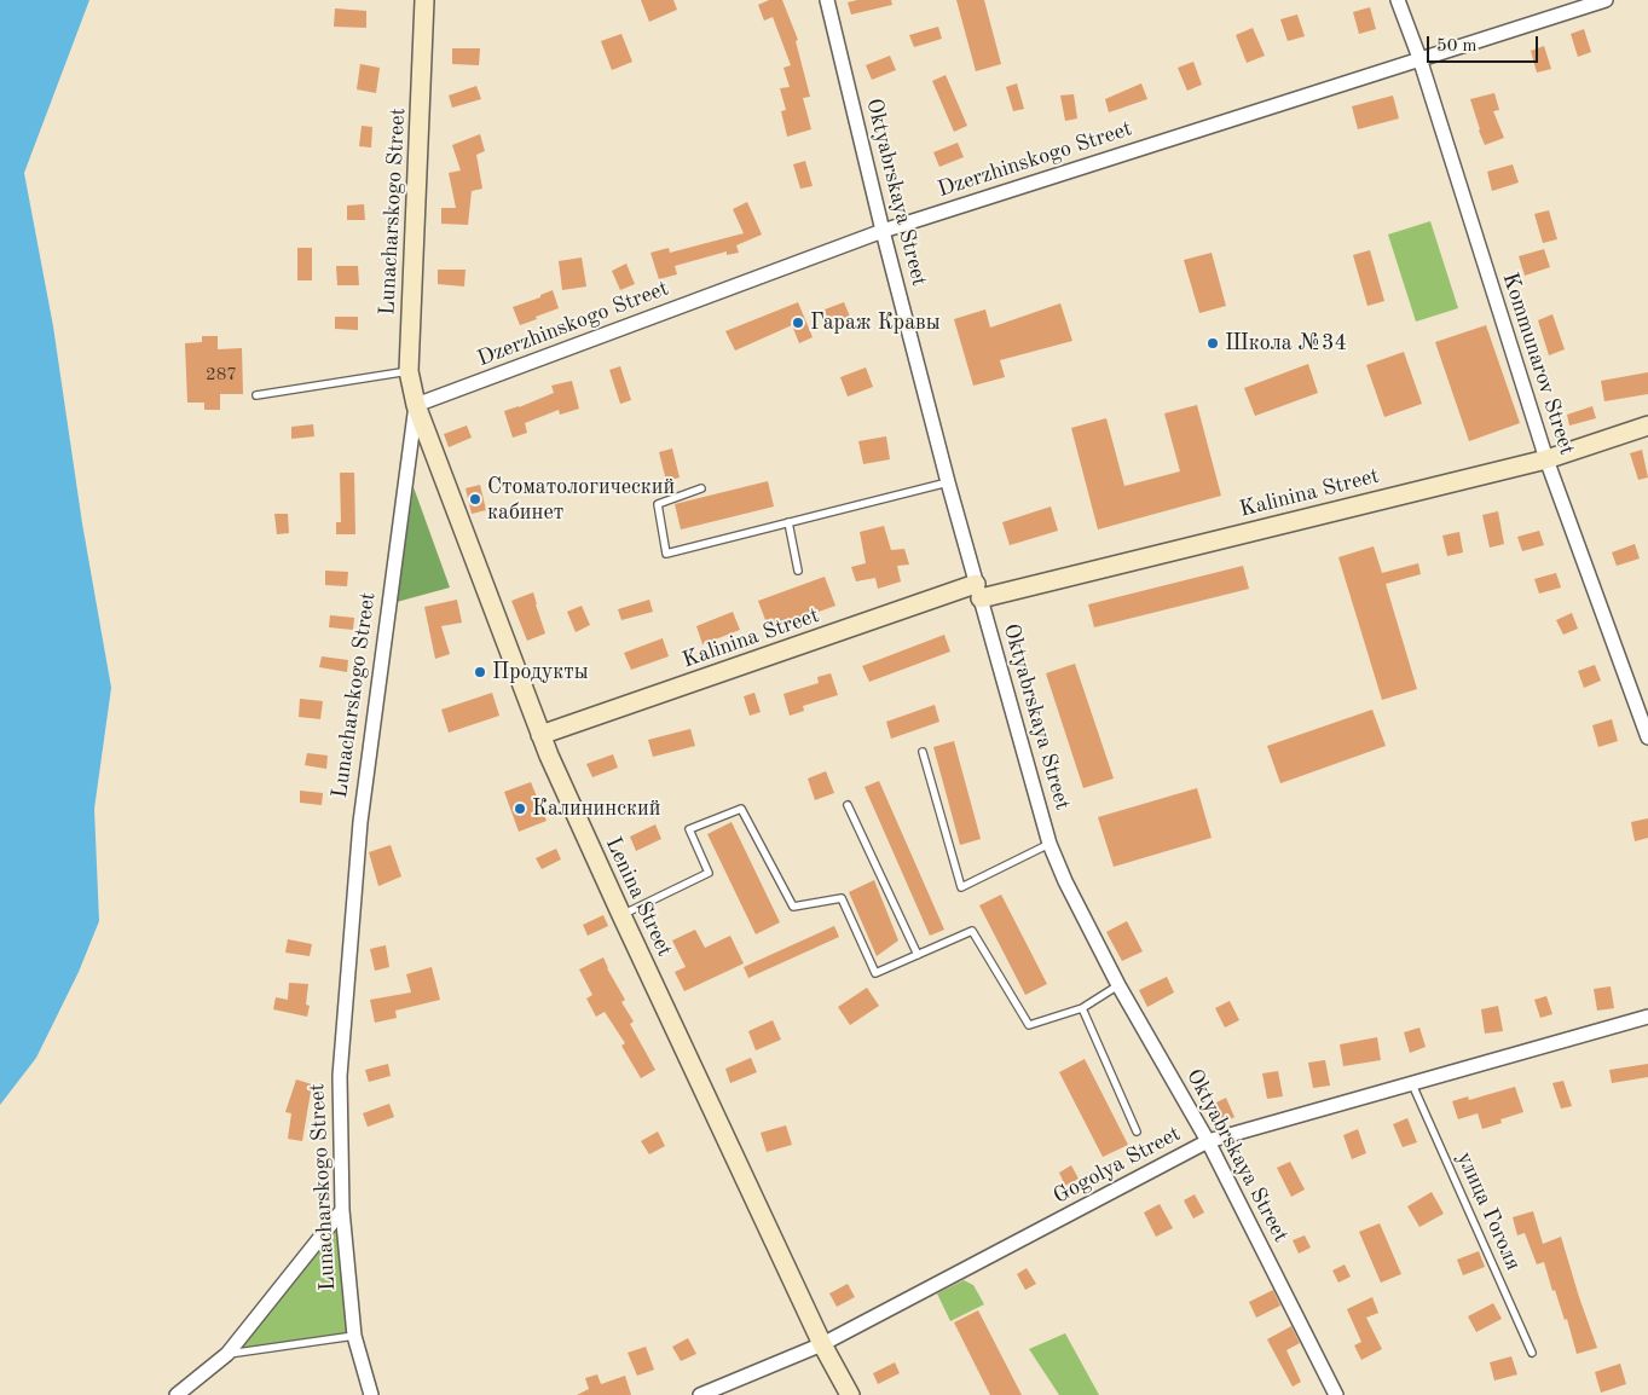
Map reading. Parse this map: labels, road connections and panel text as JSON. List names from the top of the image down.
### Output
{
  "streets": {
    "street": [
      "Dzerzhinskogo Street",
      "Oktyabrskaya Street",
      "Lunacharskogo Street",
      "Kommunarov Street",
      "Kalinina Street",
      "Lenina Street",
      "Gogolya Street"
    ],
    "lane": ["улица Гоголя"]
  },
  "crossings": [
    ["Dzerzhinskogo Street", "Oktyabrskaya Street"],
    ["Dzerzhinskogo Street", "Lunacharskogo Street"],
    ["Dzerzhinskogo Street", "Kommunarov Street"],
    ["Dzerzhinskogo Street", "Lenina Street"],
    ["Oktyabrskaya Street", "Kalinina Street"],
    ["Oktyabrskaya Street", "Gogolya Street"],
    ["Lunacharskogo Street", "Lenina Street"],
    ["Kommunarov Street", "Kalinina Street"],
    ["Kalinina Street", "Lenina Street"],
    ["Lenina Street", "Gogolya Street"],
    ["Gogolya Street", "улица Гоголя"]
  ],
  "places": [
    "Гараж Кравы",
    "Школа №34",
    "Стоматологический кабинет",
    "Продукты",
    "Калининский"
  ],
  "house_numbers": ["287"],
  "scale_bar": "50 m"
}
